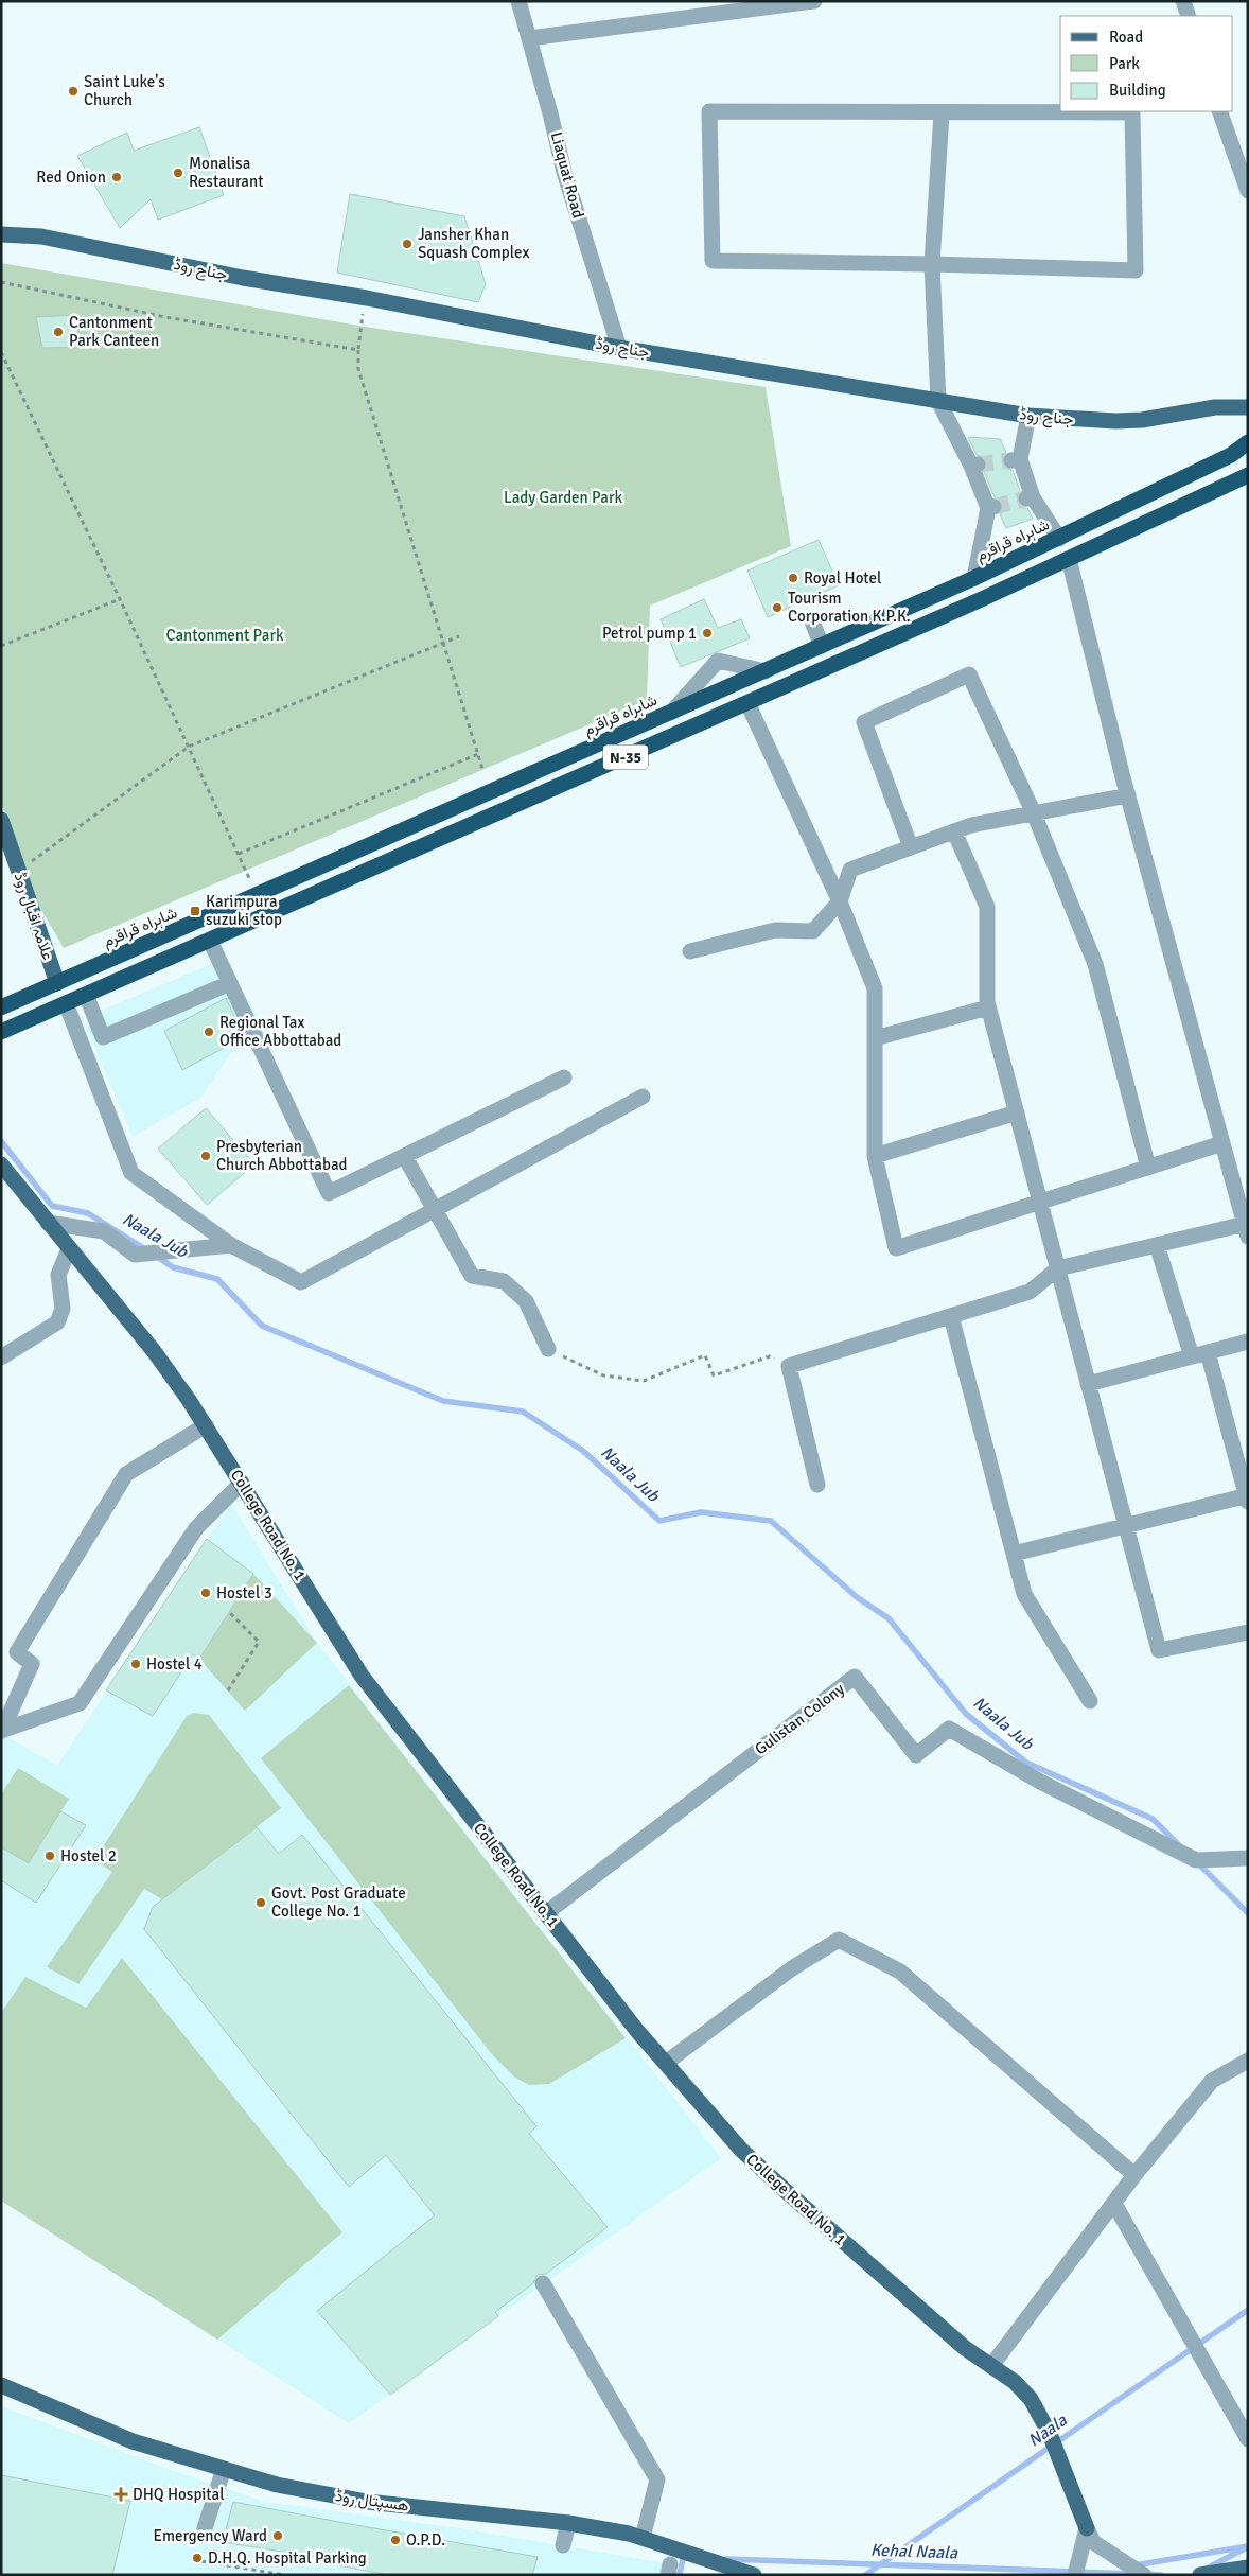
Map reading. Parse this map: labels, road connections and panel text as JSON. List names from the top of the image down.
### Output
{
  "streets": {
    "highway": ["شاہراہ قراقرم", "N-35"],
    "main road": [
      "جناح روڈ",
      "علامہ اقبال روڈ",
      "College Road No. 1",
      "ھسپتال روڈ"
    ],
    "street": ["Liaquat Road", "Gulistan Colony"]
  },
  "crossings": [
    ["Liaquat Road", "جناح روڈ"],
    ["شاہراہ قراقرم", "علامہ اقبال روڈ"],
    ["College Road No. 1", "Gulistan Colony"]
  ],
  "water": ["Naala Jub", "Naala", "Kehal Naala"],
  "parks": ["Lady Garden Park", "Cantonment Park"],
  "places": {
    "other": [
      "Saint Luke's Church",
      "Monalisa Restaurant",
      "Red Onion",
      "Jansher Khan Squash Complex",
      "Cantonment Park Canteen",
      "Royal Hotel",
      "Tourism Corporation K.P.K.",
      "Petrol pump 1",
      "Regional Tax Office Abbottabad",
      "Presbyterian Church Abbottabad",
      "Hostel 3",
      "Hostel 4",
      "Hostel 2",
      "Govt. Post Graduate College No. 1",
      "Emergency Ward",
      "O.P.D.",
      "D.H.Q. Hospital Parking"
    ],
    "transit": ["Karimpura suzuki stop"],
    "health": ["DHQ Hospital"]
  },
  "legend": ["Road", "Park", "Building"]
}
